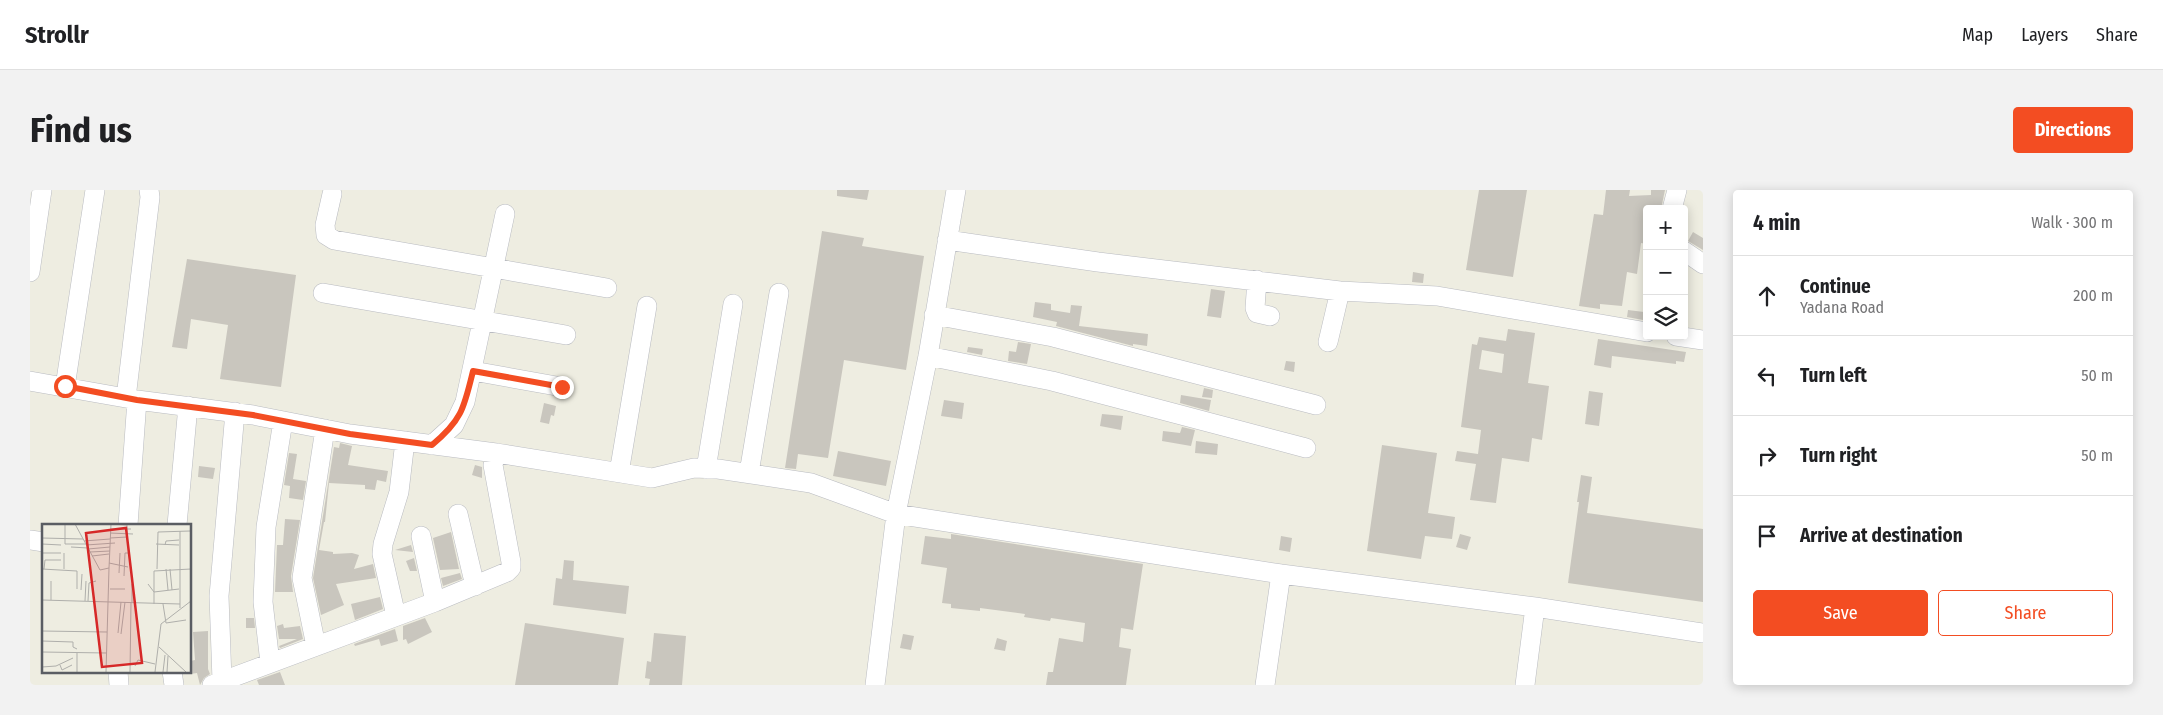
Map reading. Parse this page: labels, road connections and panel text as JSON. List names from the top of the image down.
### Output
{
  "page": {
    "header": "Strollr",
    "nav": ["Map", "Layers", "Share"],
    "buttons": [
      "Directions",
      ["Save", "Share"]
    ],
    "title": "Find us",
    "heading": ["4 min", "Walk · 300 m"],
    "map_buttons": ["+", "−"],
    "list": [
      ["Continue", "Yadana Road", "200 m"],
      ["Turn left", "50 m"],
      ["Turn right", "50 m"],
      "Arrive at destination"
    ]
  }
}
